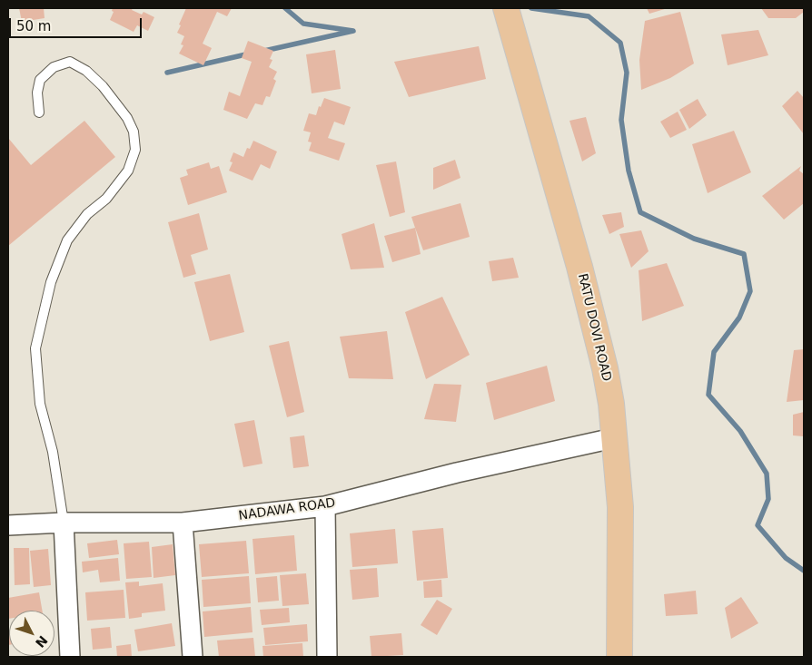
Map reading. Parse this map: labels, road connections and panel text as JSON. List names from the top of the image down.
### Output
{
  "streets": {
    "main road": ["RATU DOVI ROAD"],
    "street": ["NADAWA ROAD"]
  },
  "crossings": [
    ["RATU DOVI ROAD", "NADAWA ROAD"]
  ],
  "scale_bar": "50 m",
  "north": "bottom right"
}
